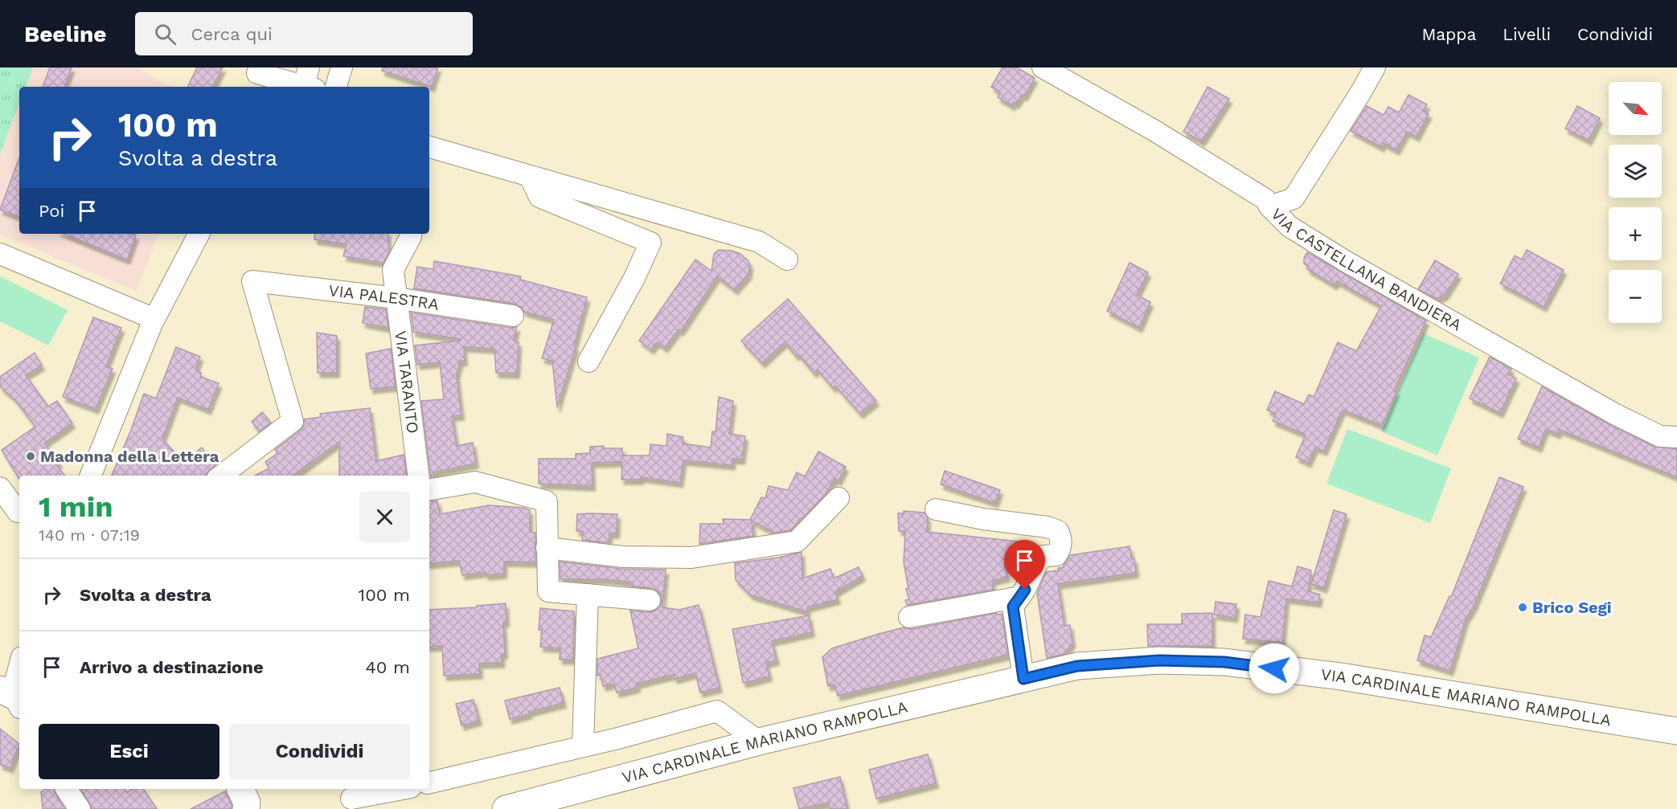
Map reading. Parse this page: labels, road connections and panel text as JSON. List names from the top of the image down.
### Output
{
  "streets": {
    "street": [
      "VIA CASTELLANA BANDIERA",
      "VIA PALESTRA",
      "VIA TARANTO",
      "VIA CARDINALE MARIANO RAMPOLLA"
    ]
  },
  "crossings": [
    ["VIA PALESTRA", "VIA TARANTO"]
  ],
  "places": ["Madonna della Lettera", "Brico Segi"],
  "north": "bottom right",
  "page": {
    "header": "Beeline",
    "search": "Cerca qui",
    "nav": ["Mappa", "Livelli", "Condividi"],
    "map_buttons": ["+", "−"],
    "turn": ["100 m", "Svolta a destra"],
    "then": "Poi",
    "heading": ["1 min", "140 m · 07:19"],
    "list": [
      {
        "name": "Svolta a destra",
        "value": "100 m"
      },
      {
        "name": "Arrivo a destinazione",
        "value": "40 m"
      }
    ],
    "buttons": ["Esci", "Condividi"]
  }
}
